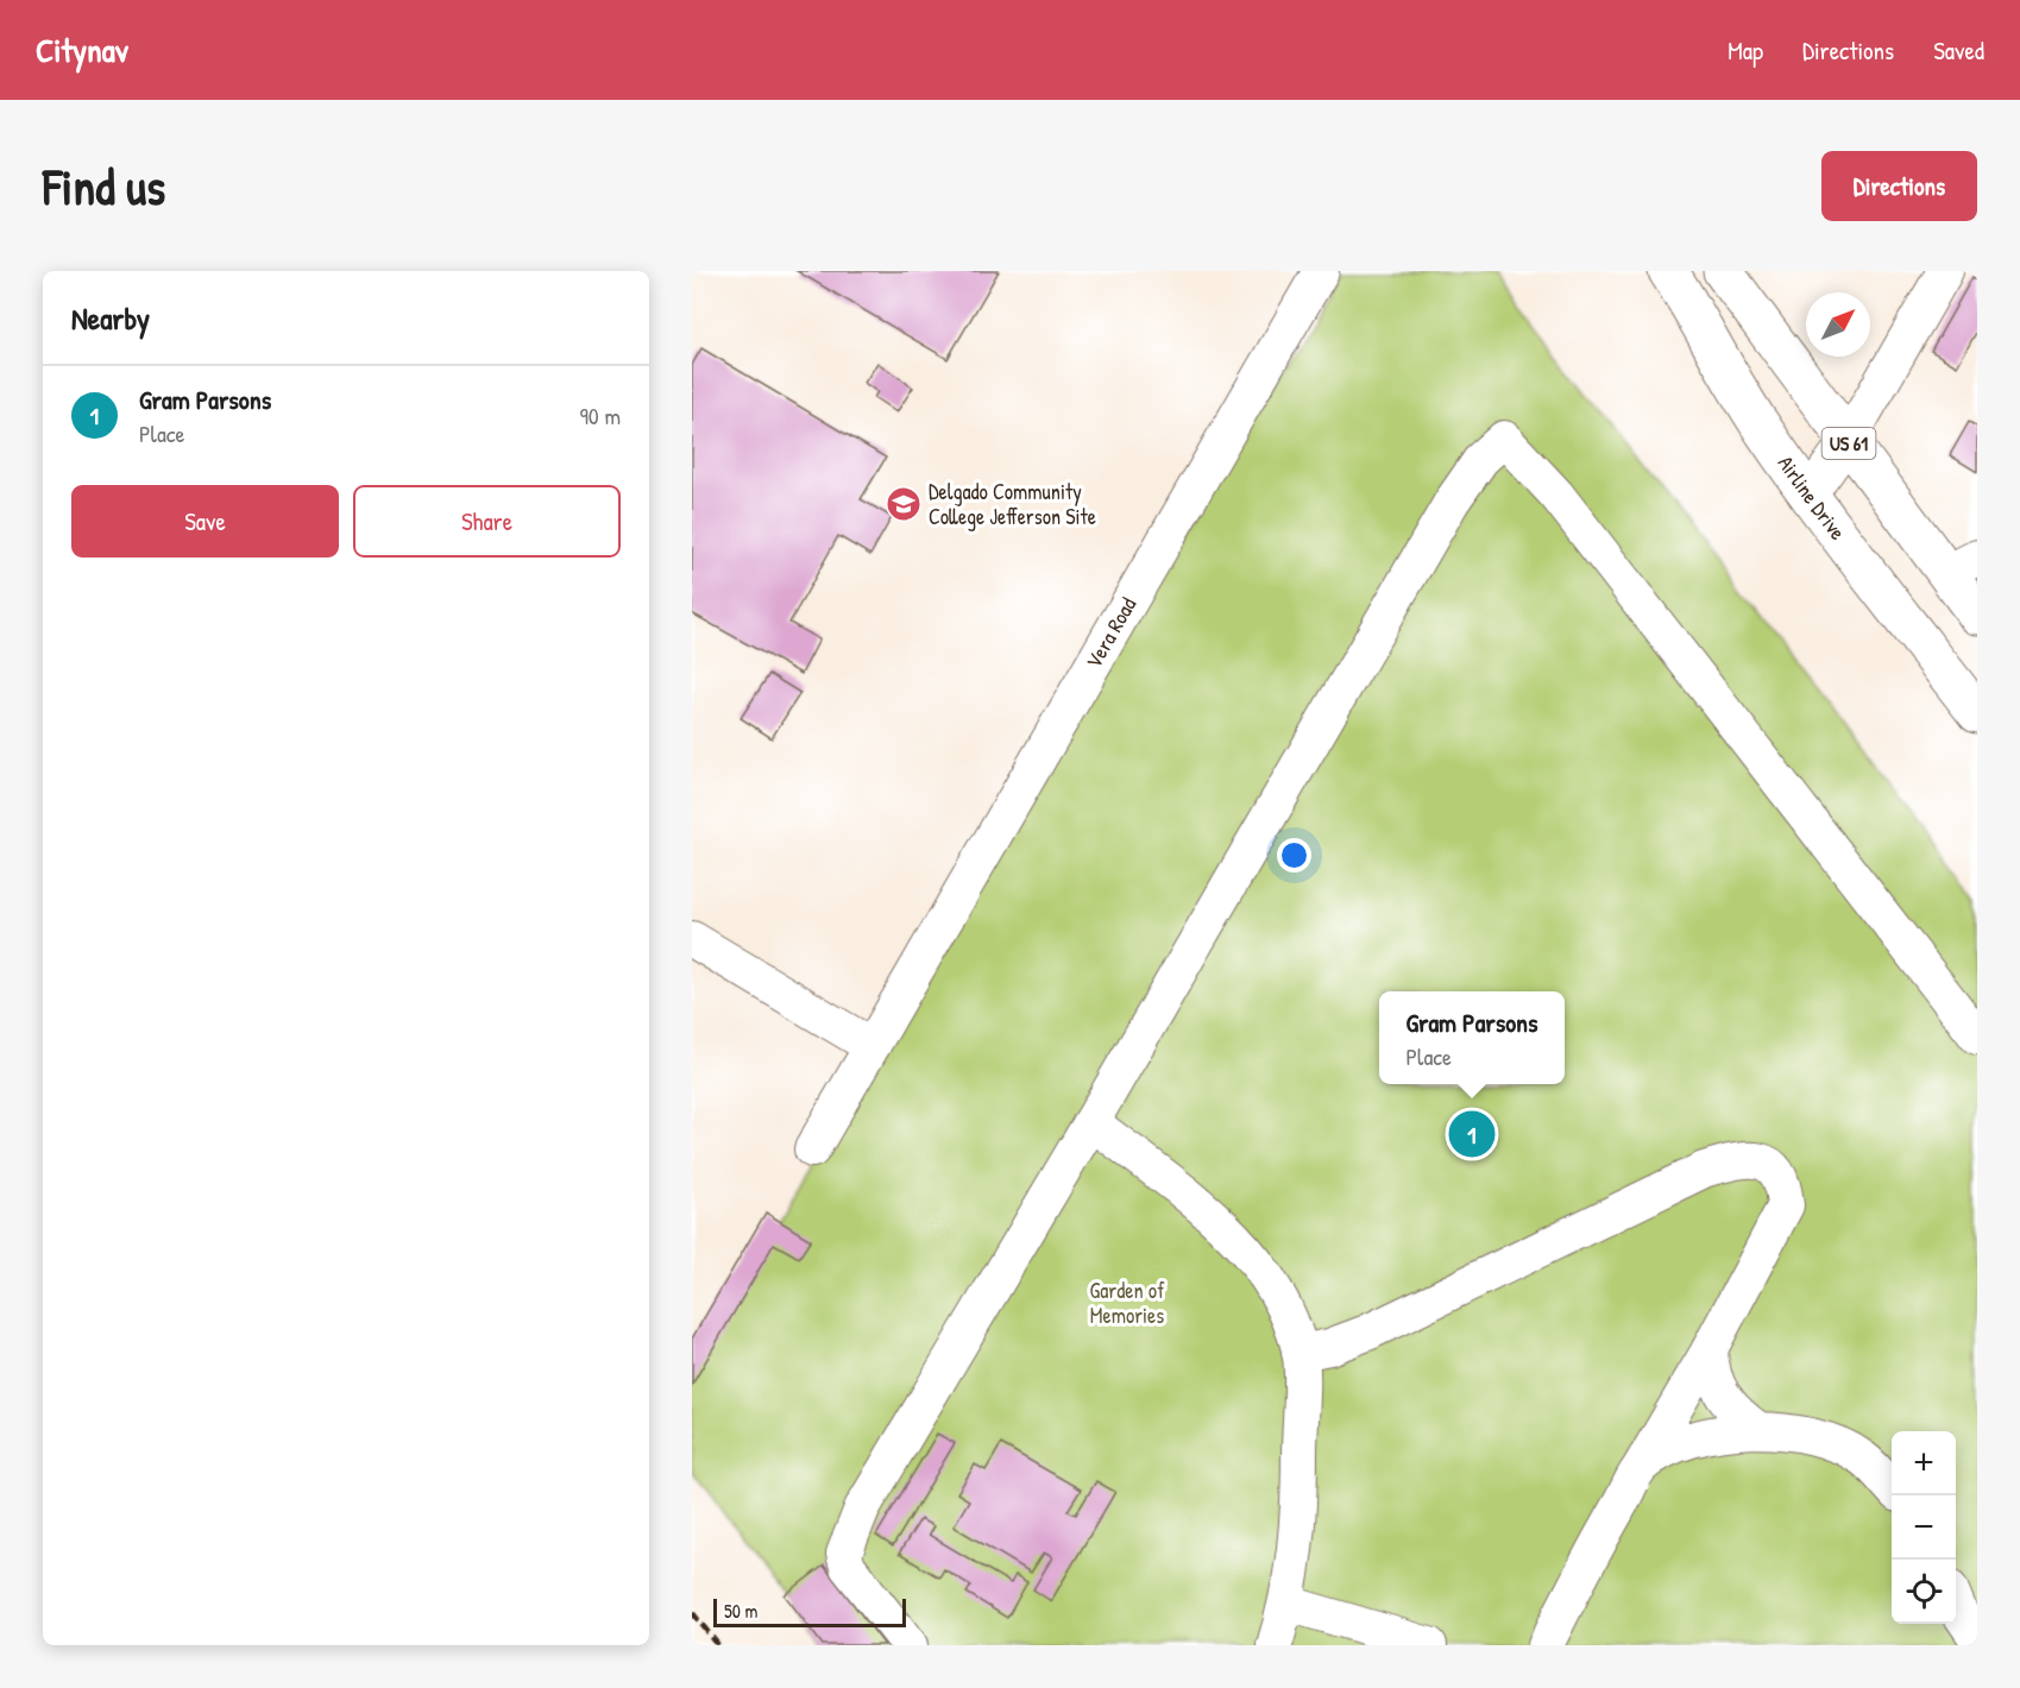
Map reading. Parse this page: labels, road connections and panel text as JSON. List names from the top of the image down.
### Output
{
  "streets": {
    "highway": ["US 61", "Airline Drive"],
    "street": ["Vera Road"]
  },
  "parks": ["Garden of Memories"],
  "places": {
    "school or university": ["Delgado Community College Jefferson Site"]
  },
  "scale_bar": "50 m",
  "north": "top right",
  "page": {
    "header": "Citynav",
    "nav": ["Map", "Directions", "Saved"],
    "buttons": [
      "Directions",
      ["Save", "Share"]
    ],
    "title": "Find us",
    "heading": "Nearby",
    "list": [
      {
        "mark": "1",
        "name": "Gram Parsons",
        "note": "Place",
        "value": "90 m"
      }
    ],
    "popup": ["Gram Parsons", "Place"],
    "pins": "1",
    "map_buttons": ["+", "−"],
    "scale": "50 m"
  }
}
